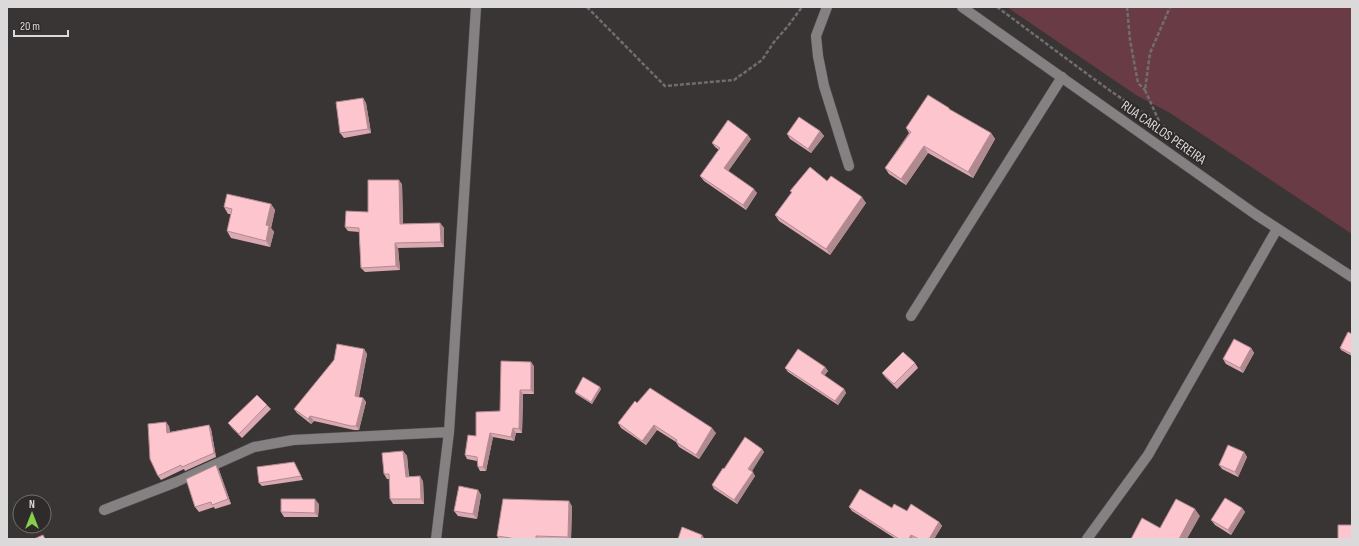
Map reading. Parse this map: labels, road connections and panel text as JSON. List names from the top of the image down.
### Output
{
  "streets": {
    "street": ["RUA CARLOS PEREIRA"]
  },
  "scale_bar": "20 m",
  "north": "top"
}
